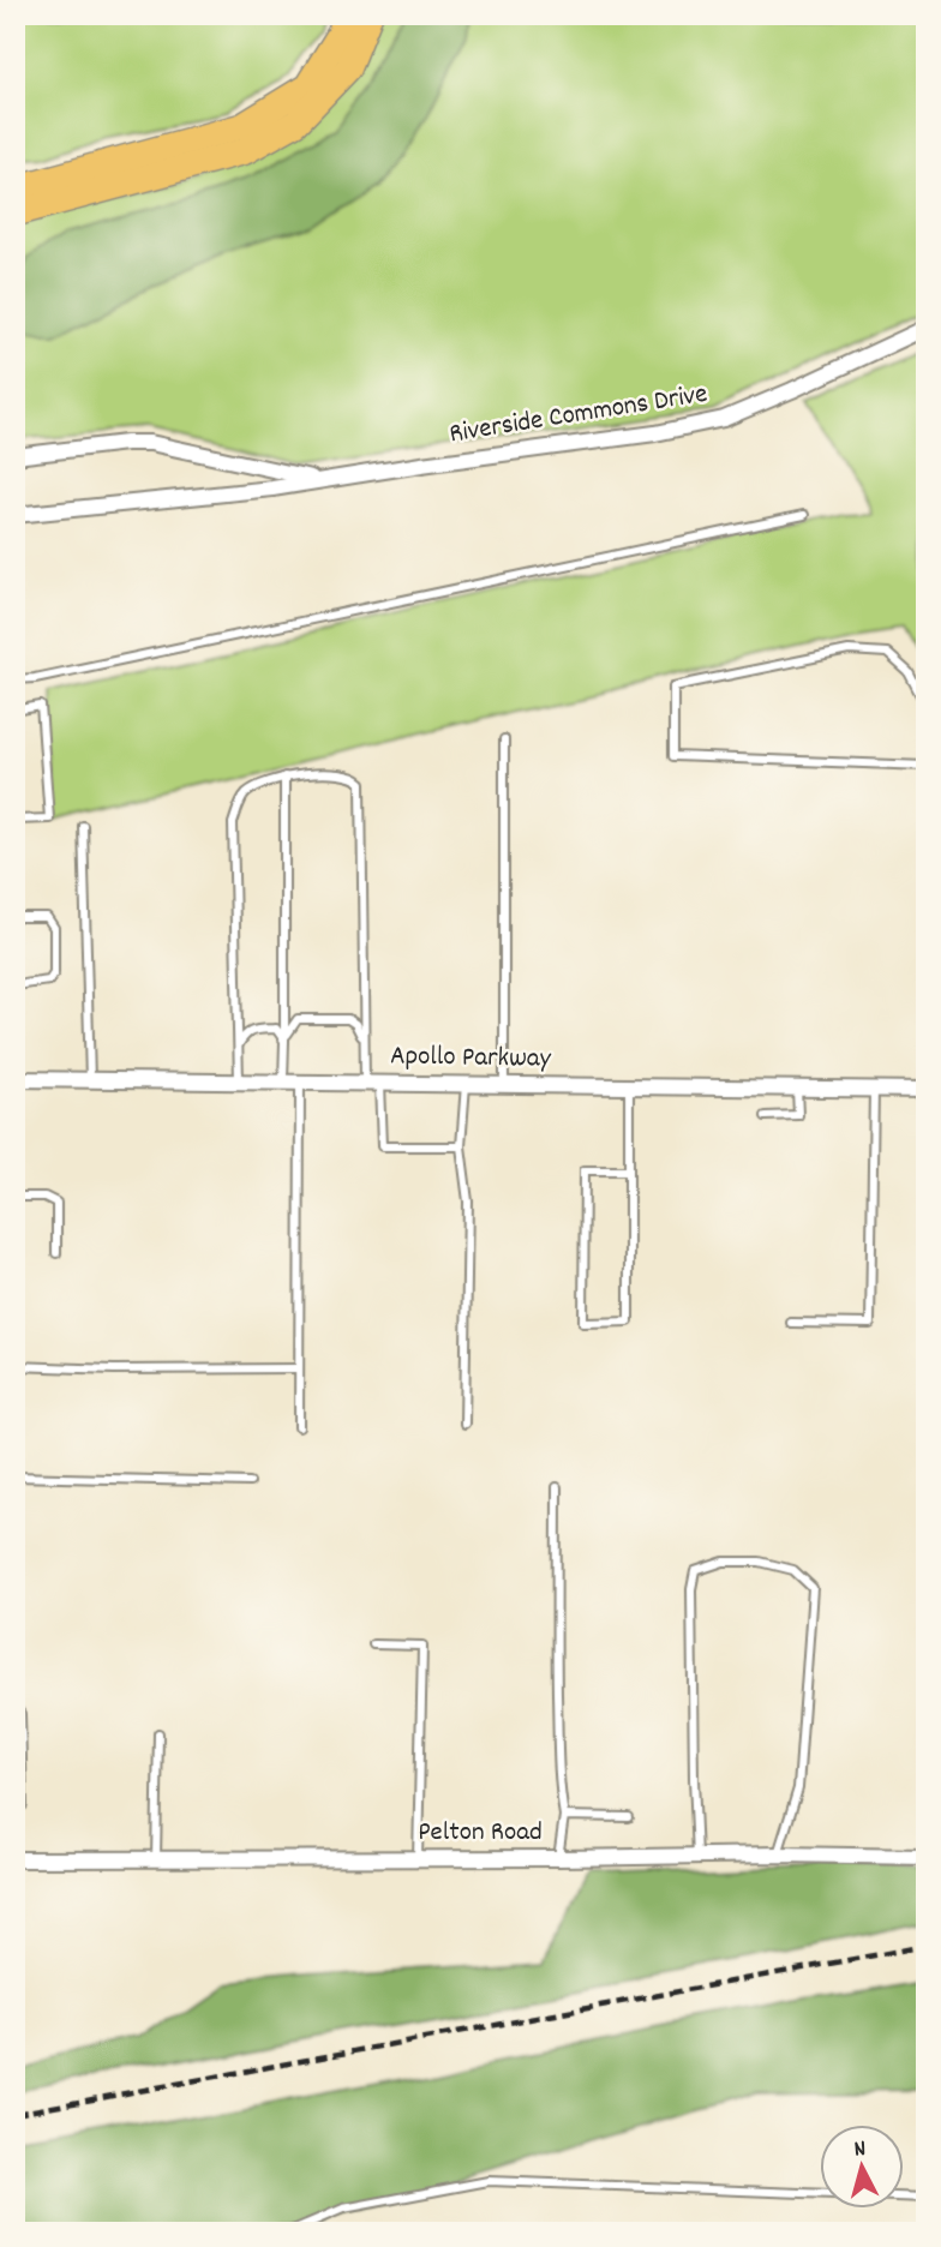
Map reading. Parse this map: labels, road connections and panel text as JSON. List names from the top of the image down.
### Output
{
  "streets": {
    "street": ["Riverside Commons Drive", "Apollo Parkway", "Pelton Road"]
  },
  "north": "top"
}
